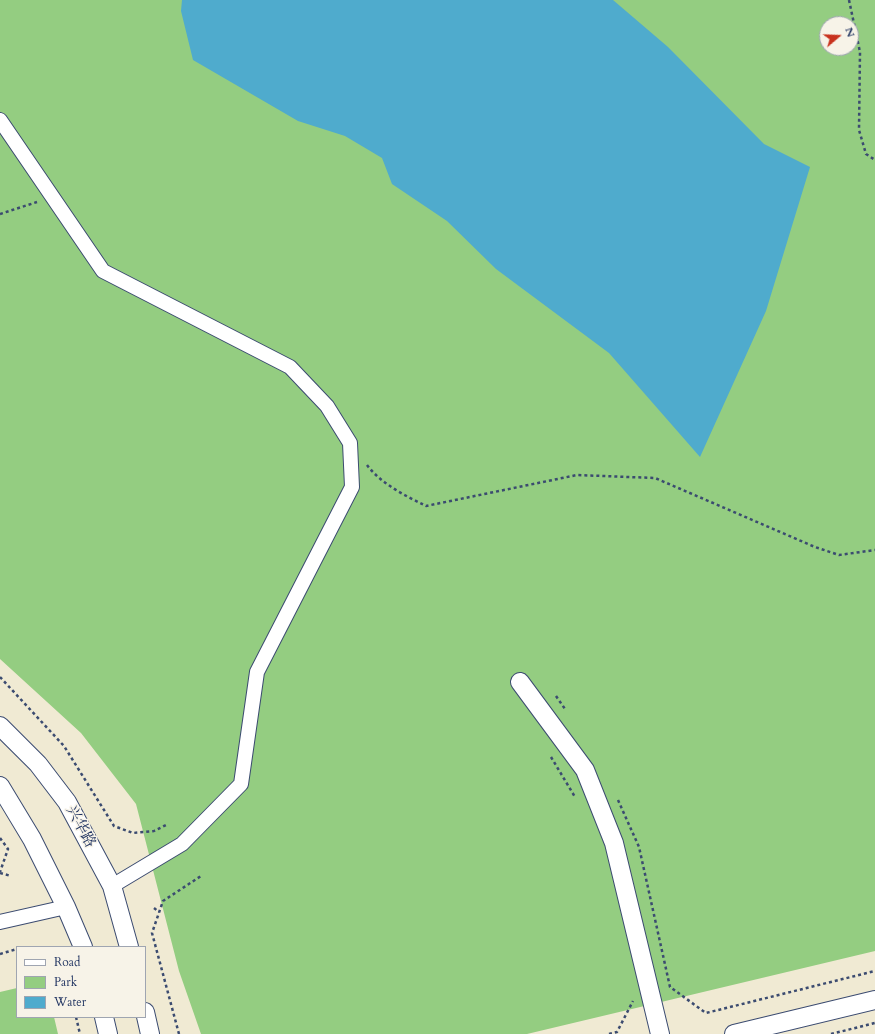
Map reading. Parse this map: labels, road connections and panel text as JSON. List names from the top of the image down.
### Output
{
  "streets": {
    "street": ["兴华路"]
  },
  "legend": ["Road", "Park", "Water"],
  "north": "right"
}
